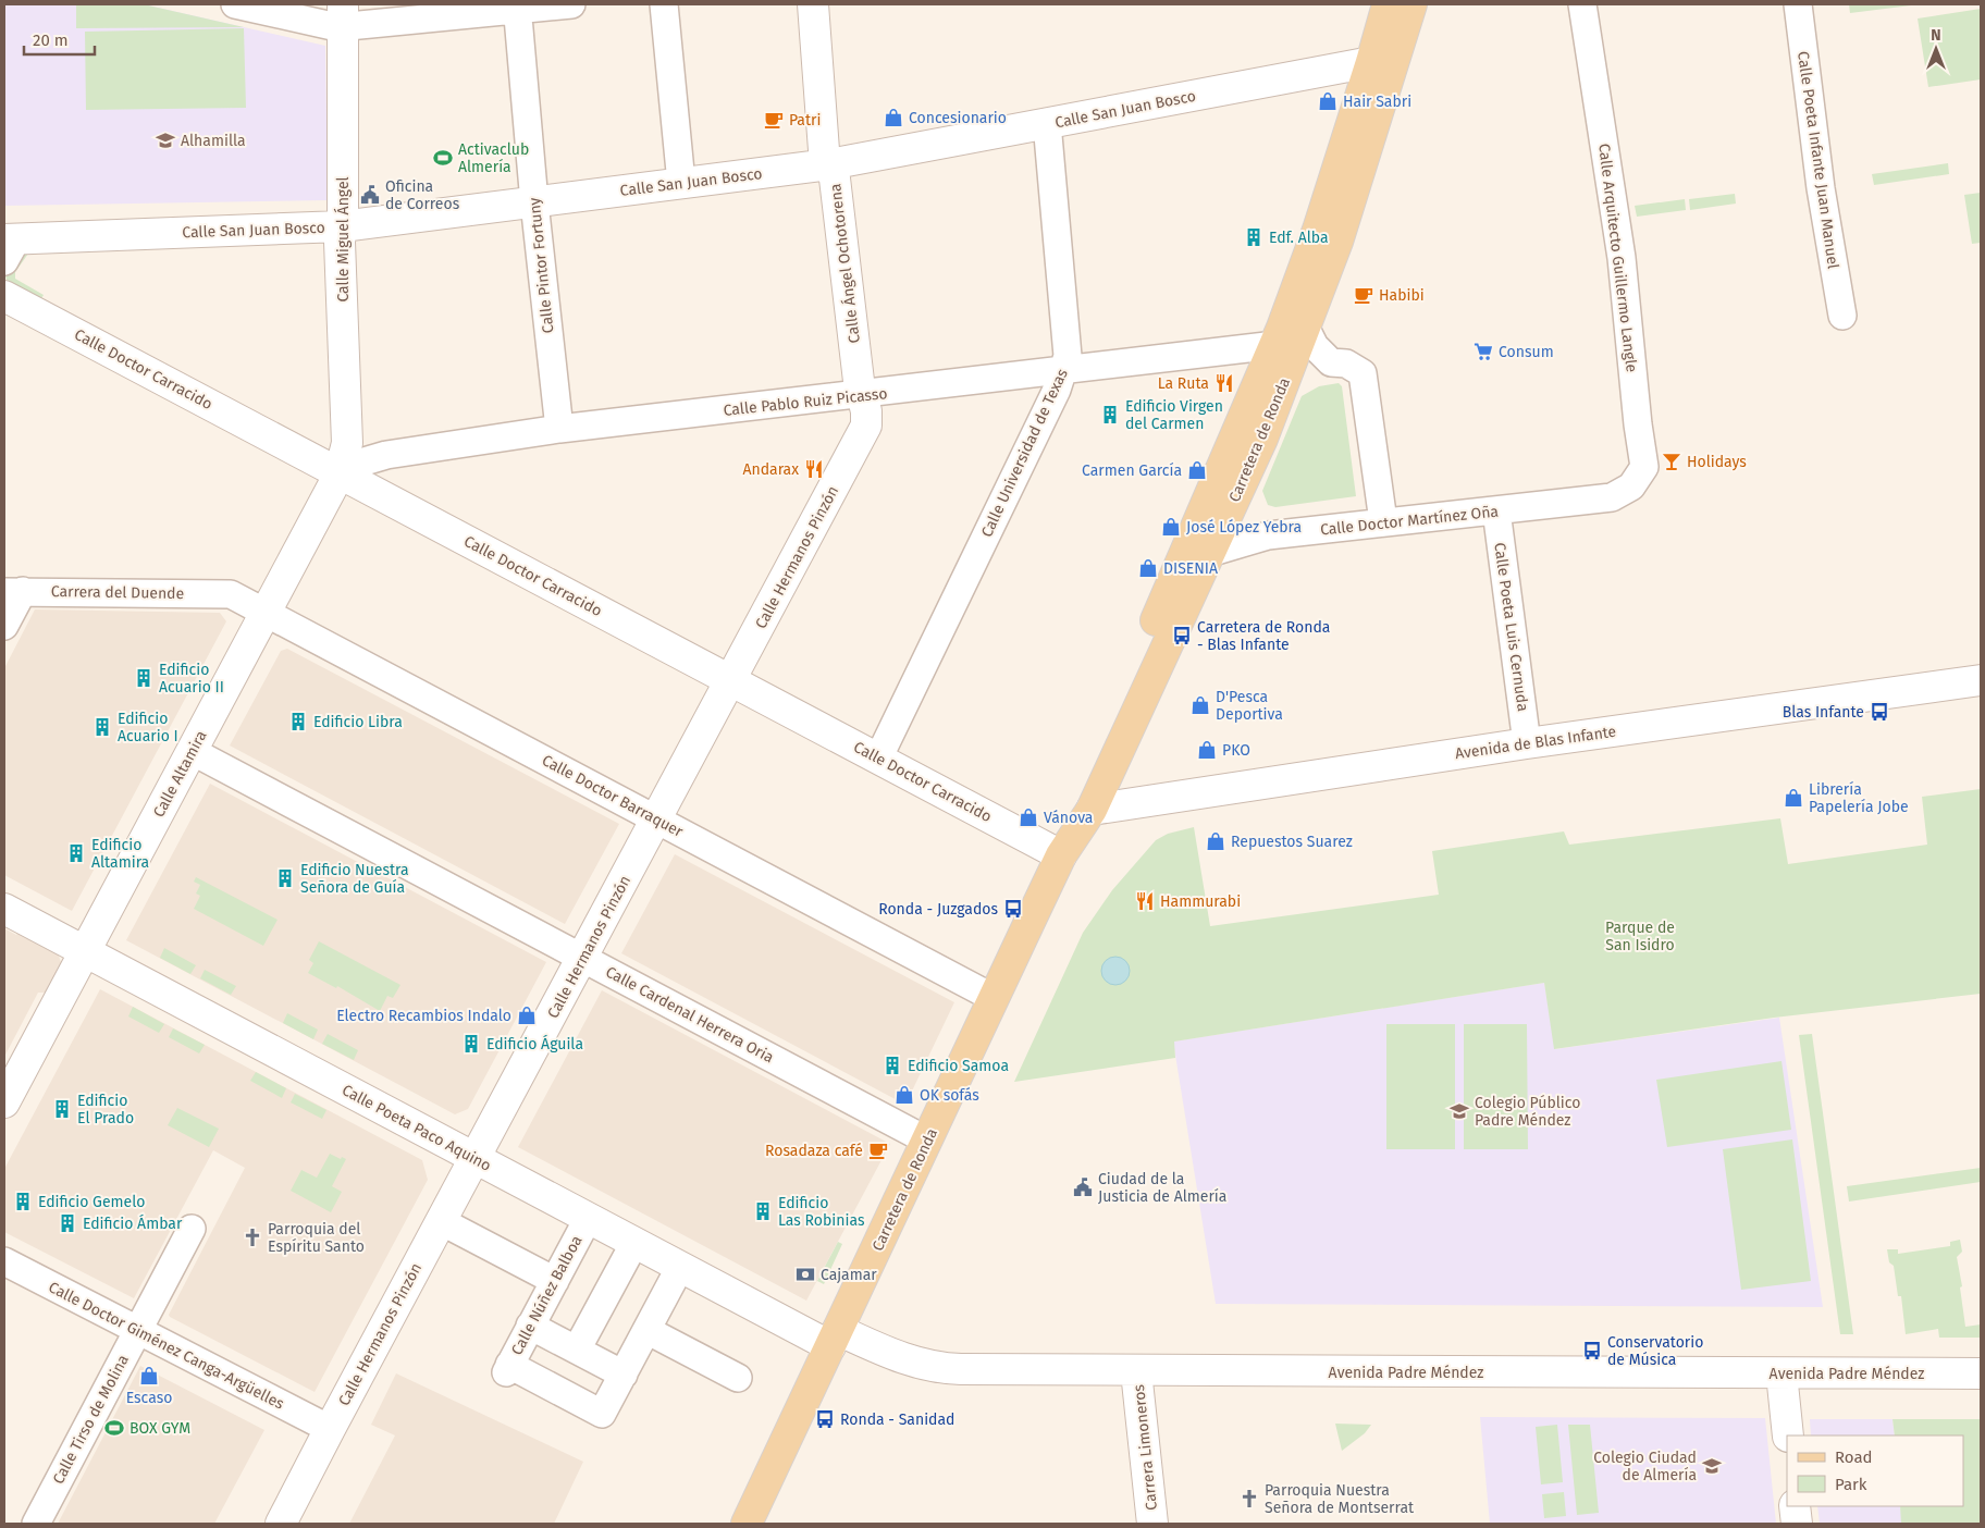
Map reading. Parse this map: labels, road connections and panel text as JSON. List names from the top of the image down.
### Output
{
  "streets": {
    "main road": ["Carretera de Ronda"],
    "street": [
      "Calle San Juan Bosco",
      "Calle Poeta Infante Juan Manuel",
      "Calle Miguel Ángel",
      "Calle Arquitecto Guillermo Langle",
      "Calle Ángel Ochotorena",
      "Calle Pintor Fortuny",
      "Calle Doctor Carracido",
      "Calle Pablo Ruiz Picasso",
      "Calle Universidad de Texas",
      "Calle Doctor Martínez Oña",
      "Calle Hermanos Pinzón",
      "Carrera del Duende",
      "Calle Poeta Luis Cernuda",
      "Avenida de Blas Infante",
      "Calle Altamira",
      "Calle Doctor Barraquer",
      "Calle Cardenal Herrera Oria",
      "Calle Poeta Paco Aquino",
      "Calle Núñez Balboa",
      "Calle Doctor Giménez Canga-Argüelles",
      "Avenida Padre Méndez",
      "Calle Tirso de Molina",
      "Carrera Limoneros"
    ]
  },
  "crossings": [
    ["Calle San Juan Bosco", "Calle Miguel Ángel"],
    ["Calle San Juan Bosco", "Calle Ángel Ochotorena"],
    ["Calle San Juan Bosco", "Calle Pintor Fortuny"],
    ["Calle San Juan Bosco", "Carretera de Ronda"],
    ["Calle San Juan Bosco", "Calle Universidad de Texas"],
    ["Calle Miguel Ángel", "Calle Doctor Carracido"],
    ["Calle Miguel Ángel", "Calle Pablo Ruiz Picasso"],
    ["Calle Miguel Ángel", "Calle Altamira"],
    ["Calle Arquitecto Guillermo Langle", "Calle Doctor Martínez Oña"],
    ["Calle Ángel Ochotorena", "Calle Pablo Ruiz Picasso"],
    ["Calle Ángel Ochotorena", "Calle Hermanos Pinzón"],
    ["Calle Pintor Fortuny", "Calle Pablo Ruiz Picasso"],
    ["Calle Doctor Carracido", "Calle Pablo Ruiz Picasso"],
    ["Calle Doctor Carracido", "Carretera de Ronda"],
    ["Calle Doctor Carracido", "Calle Universidad de Texas"],
    ["Calle Doctor Carracido", "Calle Hermanos Pinzón"],
    ["Calle Doctor Carracido", "Calle Altamira"],
    ["Calle Pablo Ruiz Picasso", "Carretera de Ronda"],
    ["Calle Pablo Ruiz Picasso", "Calle Universidad de Texas"],
    ["Calle Pablo Ruiz Picasso", "Calle Hermanos Pinzón"],
    ["Calle Pablo Ruiz Picasso", "Calle Altamira"],
    ["Carretera de Ronda", "Calle Doctor Martínez Oña"],
    ["Carretera de Ronda", "Avenida de Blas Infante"],
    ["Carretera de Ronda", "Calle Doctor Barraquer"],
    ["Carretera de Ronda", "Calle Cardenal Herrera Oria"],
    ["Carretera de Ronda", "Calle Poeta Paco Aquino"],
    ["Carretera de Ronda", "Avenida Padre Méndez"],
    ["Calle Doctor Martínez Oña", "Calle Poeta Luis Cernuda"],
    ["Calle Hermanos Pinzón", "Calle Doctor Barraquer"],
    ["Calle Hermanos Pinzón", "Calle Cardenal Herrera Oria"],
    ["Calle Hermanos Pinzón", "Calle Poeta Paco Aquino"],
    ["Calle Hermanos Pinzón", "Calle Doctor Giménez Canga-Argüelles"],
    ["Carrera del Duende", "Calle Doctor Barraquer"],
    ["Calle Poeta Luis Cernuda", "Avenida de Blas Infante"],
    ["Calle Altamira", "Calle Doctor Barraquer"],
    ["Calle Altamira", "Calle Cardenal Herrera Oria"],
    ["Calle Altamira", "Calle Poeta Paco Aquino"],
    ["Calle Poeta Paco Aquino", "Calle Núñez Balboa"],
    ["Calle Poeta Paco Aquino", "Avenida Padre Méndez"],
    ["Calle Doctor Giménez Canga-Argüelles", "Calle Tirso de Molina"],
    ["Avenida Padre Méndez", "Carrera Limoneros"]
  ],
  "parks": ["Parque de San Isidro"],
  "places": {
    "shop": [
      "Hair Sabri",
      "Concesionario",
      "Carmen García",
      "José López Yebra",
      "DISENIA",
      "D'Pesca Deportiva",
      "PKO",
      "Librería Papelería Jobe",
      "Vánova",
      "Repuestos Suarez",
      "Electro Recambios Indalo",
      "OK sofás",
      "Escaso"
    ],
    "cafe": ["Patri", "Habibi", "Rosadaza café"],
    "school or university": ["Alhamilla", "Colegio Público Padre Méndez", "Colegio Ciudad de Almería"],
    "sports": ["Activaclub Almería", "BOX GYM"],
    "public building": ["Oficina de Correos", "Ciudad de la Justicia de Almería"],
    "building": [
      "Edf. Alba",
      "Edificio Virgen del Carmen",
      "Edificio Acuario II",
      "Edificio Libra",
      "Edificio Acuario I",
      "Edificio Altamira",
      "Edificio Nuestra Señora de Guía",
      "Edificio Águila",
      "Edificio Samoa",
      "Edificio El Prado",
      "Edificio Gemelo",
      "Edificio Las Robinias",
      "Edificio Ámbar"
    ],
    "supermarket": ["Consum"],
    "restaurant": ["La Ruta", "Andarax", "Hammurabi"],
    "bar": ["Holidays"],
    "bus stop": [
      "Carretera de Ronda - Blas Infante",
      "Blas Infante",
      "Ronda - Juzgados",
      "Conservatorio de Música",
      "Ronda - Sanidad"
    ],
    "church": ["Parroquia del Espíritu Santo", "Parroquia Nuestra Señora de Montserrat"],
    "bank": ["Cajamar"]
  },
  "legend": ["Road", "Park"],
  "scale_bar": "20 m",
  "north": "top"
}
